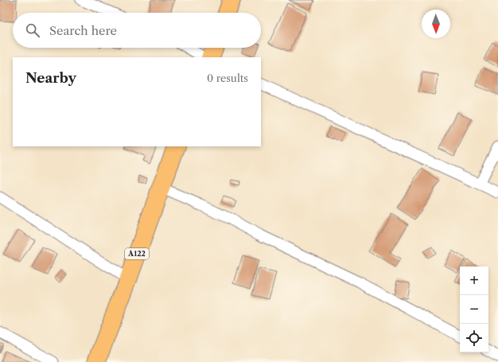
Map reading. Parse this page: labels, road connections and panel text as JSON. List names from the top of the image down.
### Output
{
  "streets": {
    "highway": ["A122"]
  },
  "north": "bottom",
  "page": {
    "search": "Search here",
    "heading": ["Nearby", "0 results"],
    "map_buttons": ["+", "−"]
  }
}
